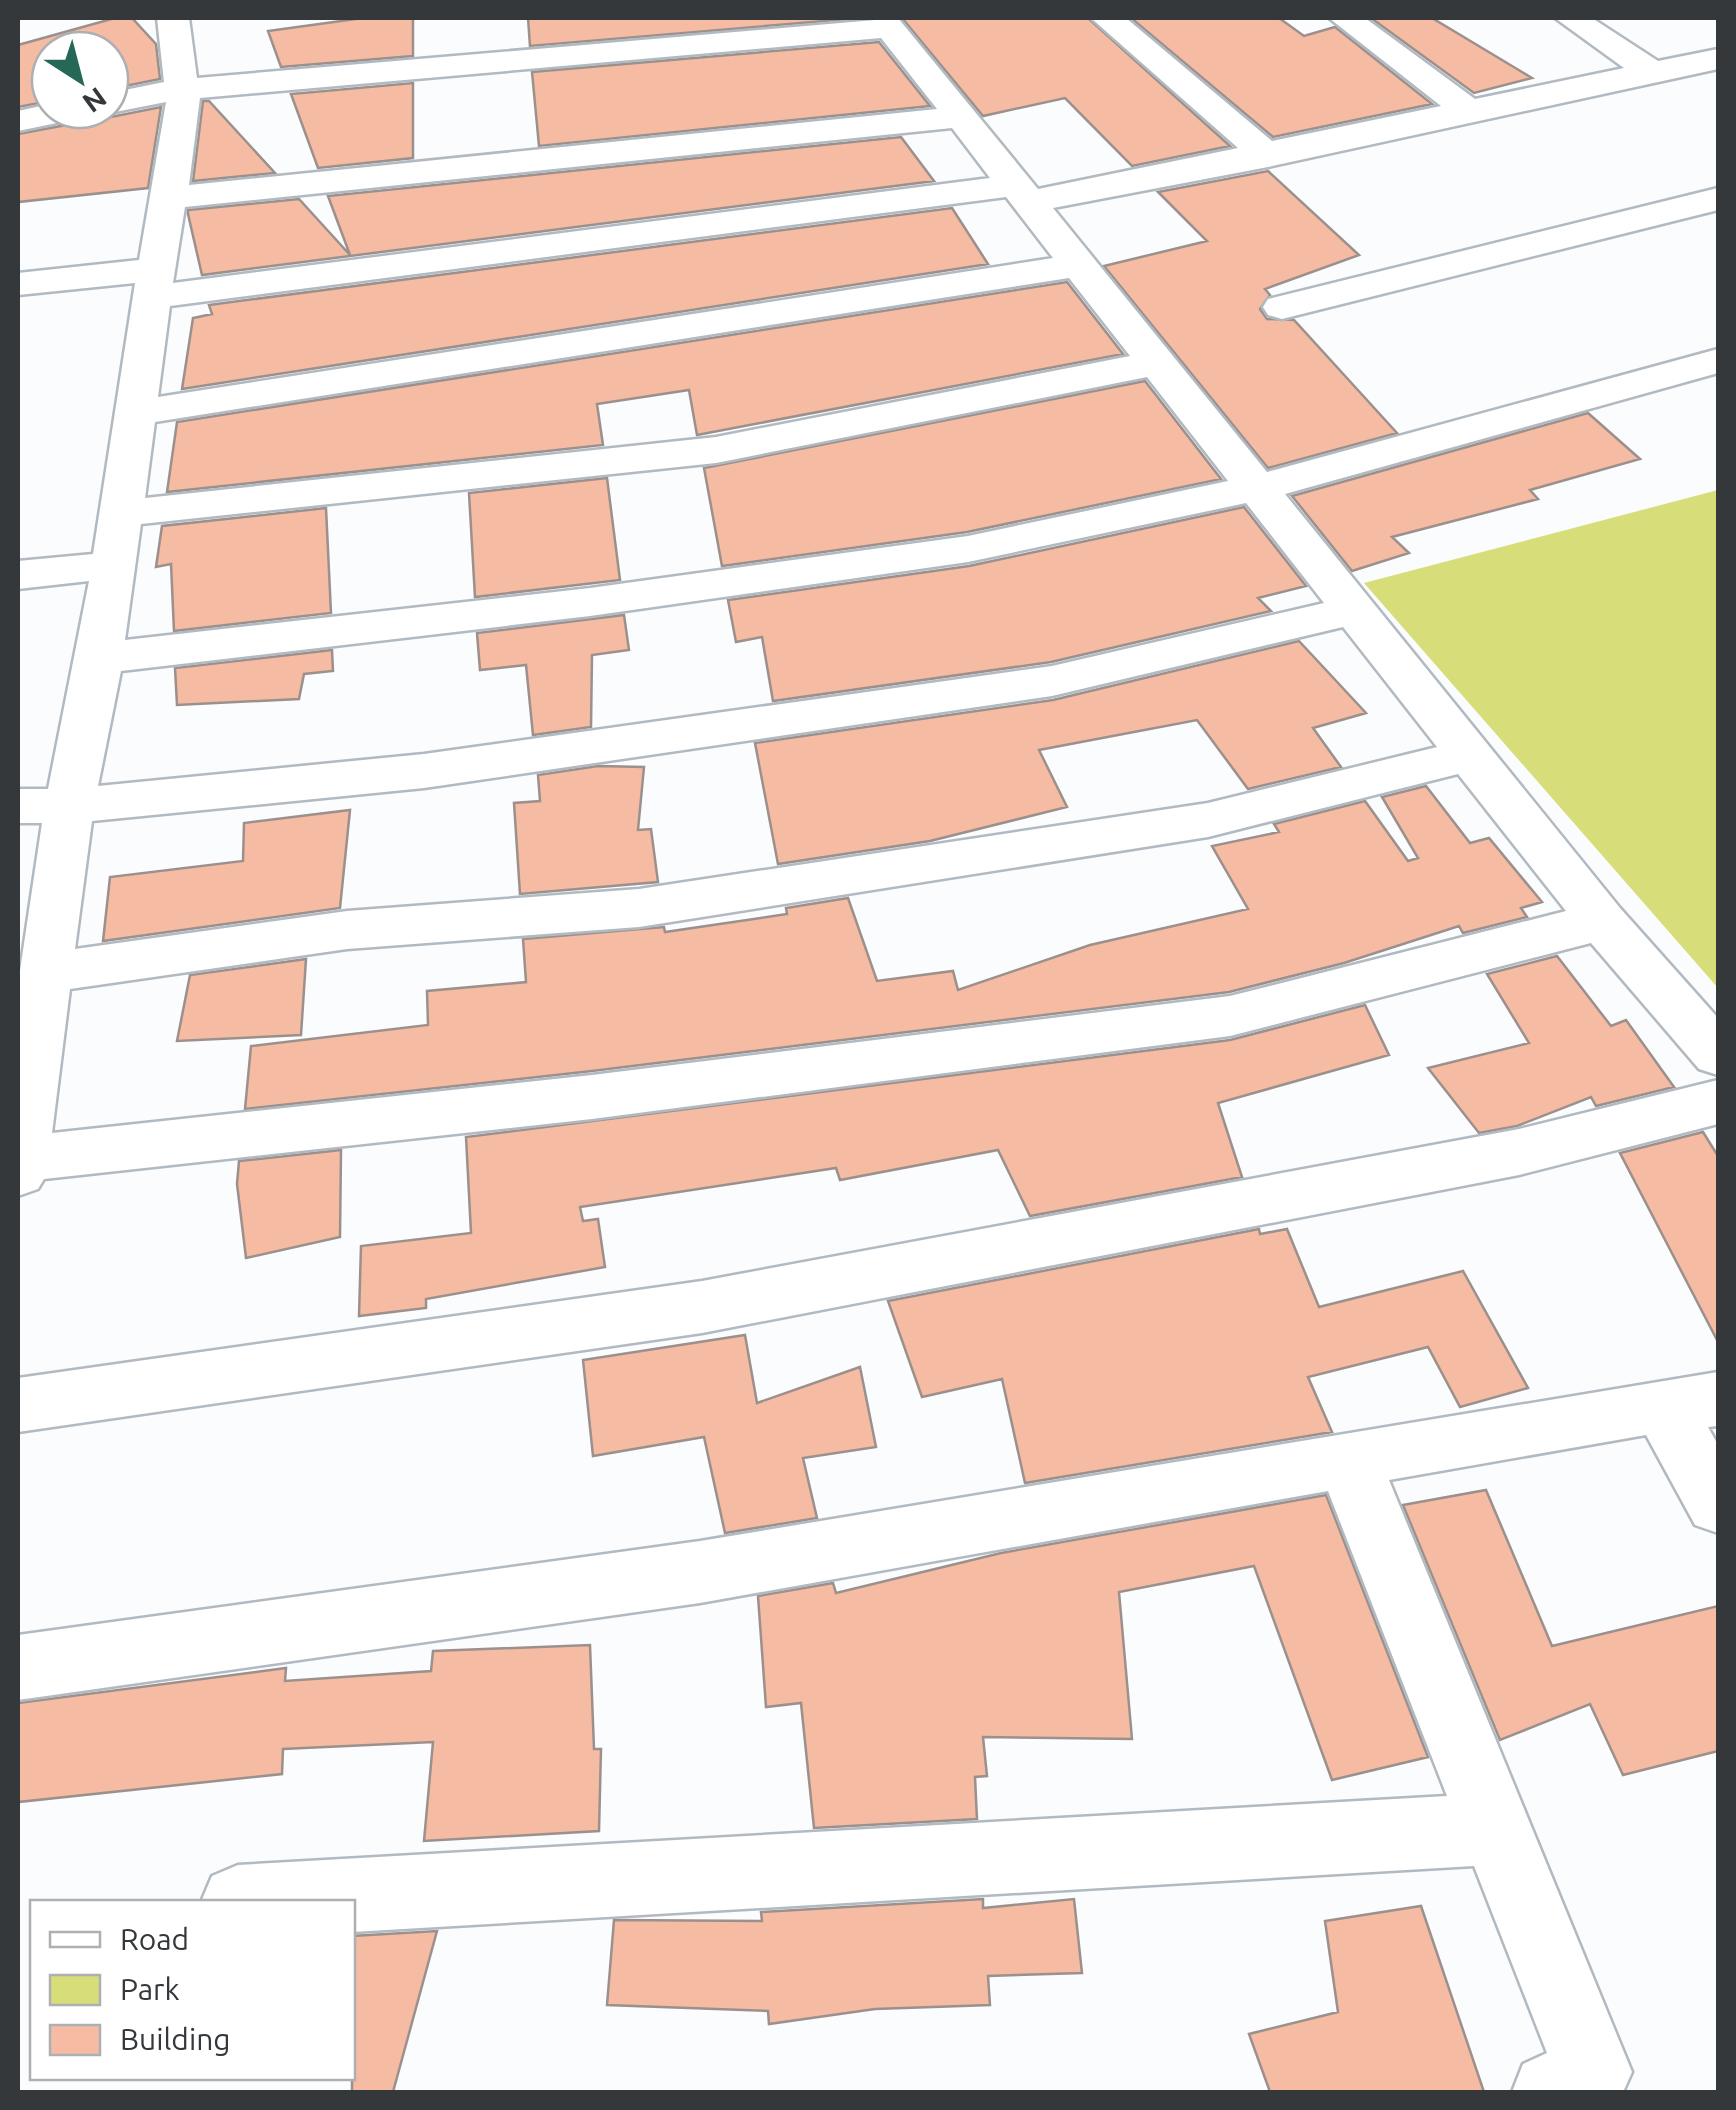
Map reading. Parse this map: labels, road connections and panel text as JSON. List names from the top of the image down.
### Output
{
  "legend": ["Road", "Park", "Building"],
  "north": "bottom right"
}
